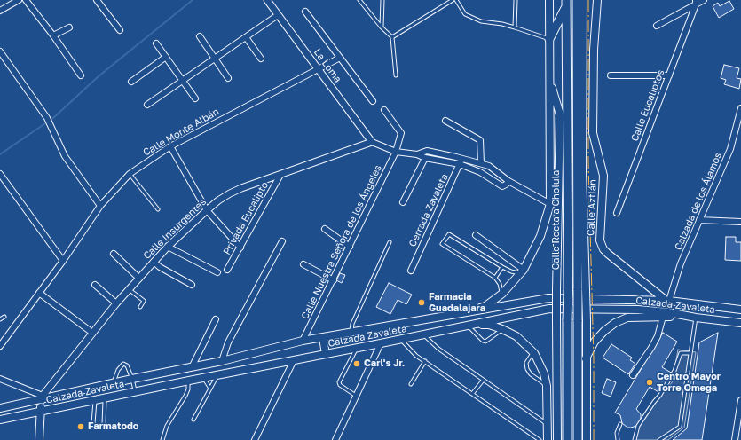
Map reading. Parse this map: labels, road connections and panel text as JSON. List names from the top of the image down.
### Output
{
  "streets": {
    "main road": ["Calle Aztlán", "Calle Recta a Cholula", "Calzada Zavaleta"],
    "street": [
      "La Loma",
      "Calle Eucaliptos",
      "Calle Monte Albán",
      "Calzada de los Álamos",
      "Cerrada Zavaleta",
      "Privada Eucalipto",
      "Calle Insurgentes",
      "Calle Nuestra Señora de los Ángeles"
    ]
  },
  "crossings": [
    ["La Loma", "Calle Monte Albán"],
    ["La Loma", "Calle Insurgentes"],
    ["Calzada de los Álamos", "Calle Aztlán"],
    ["Calzada de los Álamos", "Calzada Zavaleta"],
    ["Calle Aztlán", "Calzada Zavaleta"],
    ["Privada Eucalipto", "Calle Insurgentes"],
    ["Calle Insurgentes", "Calzada Zavaleta"],
    ["Calle Nuestra Señora de los Ángeles", "Calzada Zavaleta"]
  ],
  "places": [
    "Farmacia Guadalajara",
    "Carl's Jr.",
    "Centro Mayor Torre Omega",
    "Farmatodo"
  ]
}
